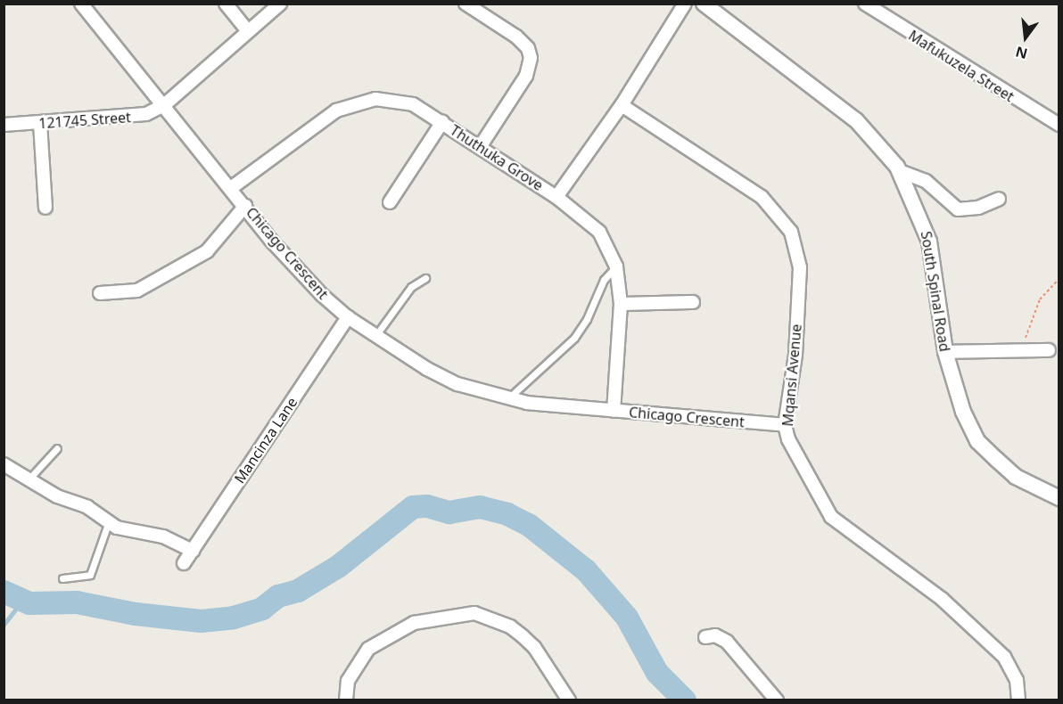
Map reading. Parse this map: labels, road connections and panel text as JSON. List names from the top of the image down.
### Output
{
  "streets": {
    "street": [
      "Mafukuzela Street",
      "121745 Street",
      "Thuthuka Grove",
      "Chicago Crescent",
      "South Spinal Road",
      "Mqansi Avenue",
      "Mancinza Lane"
    ]
  },
  "crossings": [
    ["121745 Street", "Chicago Crescent"],
    ["Thuthuka Grove", "Chicago Crescent"],
    ["Chicago Crescent", "Mqansi Avenue"],
    ["Chicago Crescent", "Mancinza Lane"]
  ],
  "north": "bottom"
}
